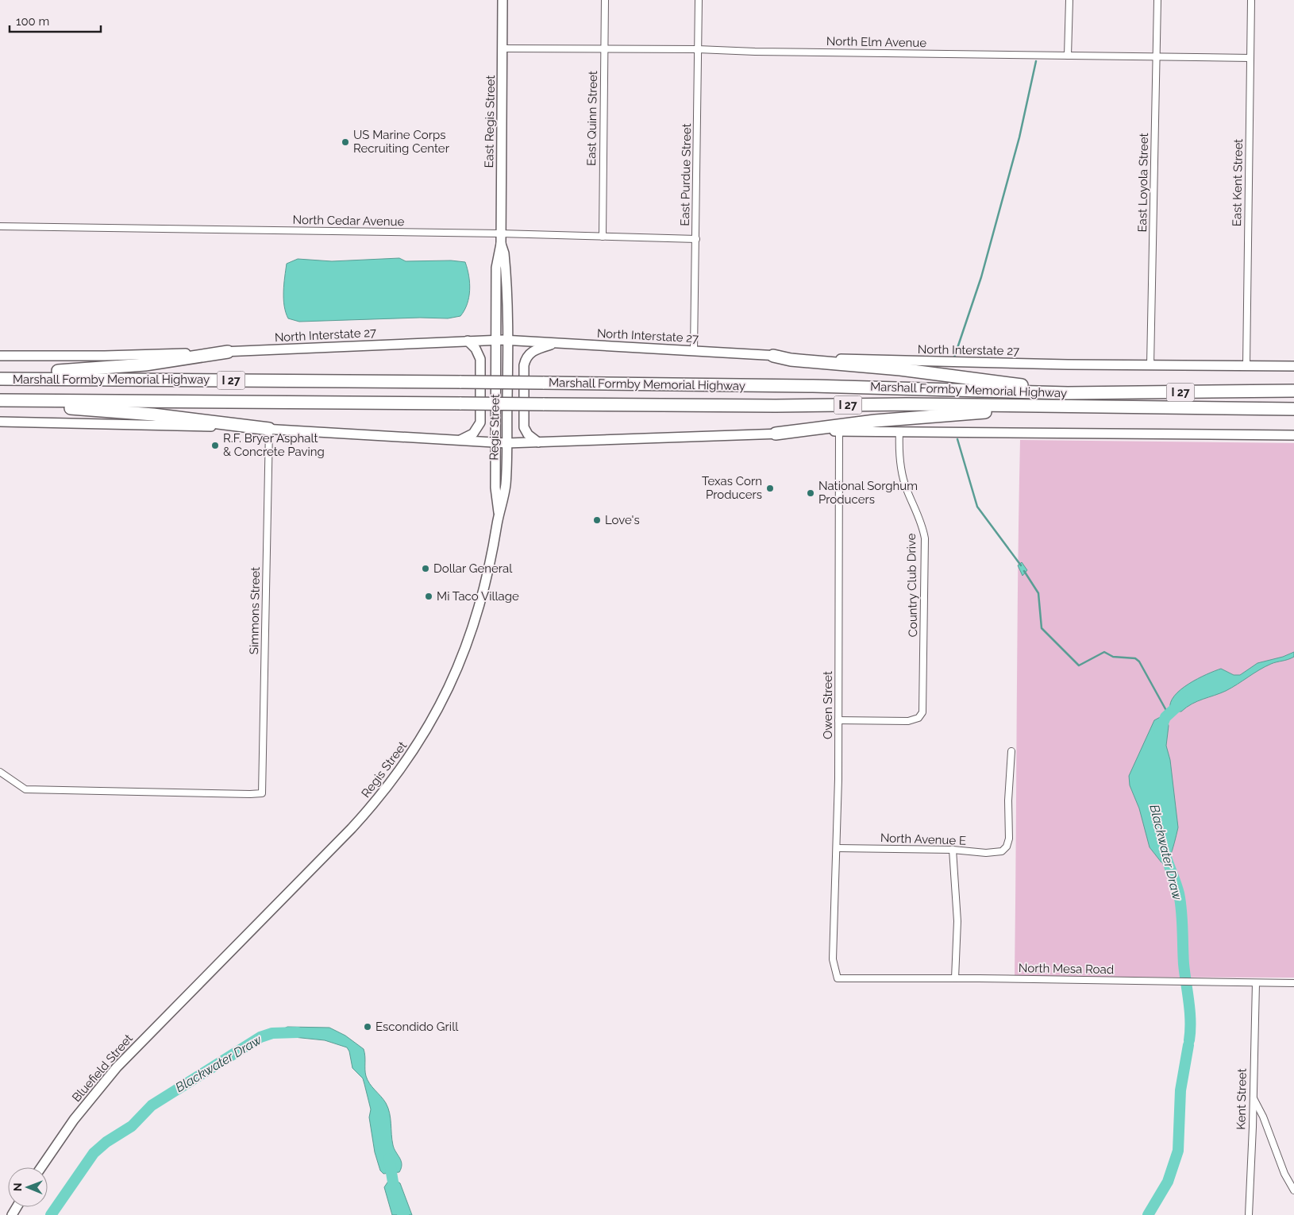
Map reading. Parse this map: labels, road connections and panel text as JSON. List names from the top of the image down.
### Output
{
  "streets": {
    "highway": ["Marshall Formby Memorial Highway", "I 27"],
    "main road": [
      "East Regis Street",
      "North Interstate 27",
      "Regis Street",
      "Bluefield Street"
    ],
    "street": [
      "North Elm Avenue",
      "East Quinn Street",
      "East Purdue Street",
      "East Loyola Street",
      "East Kent Street",
      "North Cedar Avenue",
      "Country Club Drive",
      "Simmons Street",
      "Owen Street",
      "North Avenue E",
      "North Mesa Road",
      "Kent Street"
    ]
  },
  "crossings": [
    ["North Elm Avenue", "East Quinn Street"],
    ["North Elm Avenue", "East Regis Street"],
    ["North Elm Avenue", "East Purdue Street"],
    ["North Elm Avenue", "East Loyola Street"],
    ["North Elm Avenue", "East Kent Street"],
    ["East Quinn Street", "North Cedar Avenue"],
    ["East Regis Street", "North Cedar Avenue"],
    ["East Regis Street", "North Interstate 27"],
    ["East Regis Street", "Regis Street"],
    ["East Purdue Street", "North Cedar Avenue"],
    ["East Purdue Street", "North Interstate 27"],
    ["East Loyola Street", "North Interstate 27"],
    ["East Kent Street", "North Interstate 27"],
    ["North Interstate 27", "Regis Street"],
    ["Regis Street", "Bluefield Street"],
    ["Country Club Drive", "Owen Street"],
    ["Owen Street", "North Avenue E"],
    ["Owen Street", "North Mesa Road"],
    ["North Mesa Road", "Kent Street"]
  ],
  "water": ["Blackwater Draw"],
  "places": [
    "US Marine Corps Recruiting Center",
    "R.F. Bryer Asphalt & Concrete Paving",
    "Texas Corn Producers",
    "National Sorghum Producers",
    "Love's",
    "Dollar General",
    "Mi Taco Village",
    "Escondido Grill"
  ],
  "scale_bar": "100 m",
  "north": "left"
}
